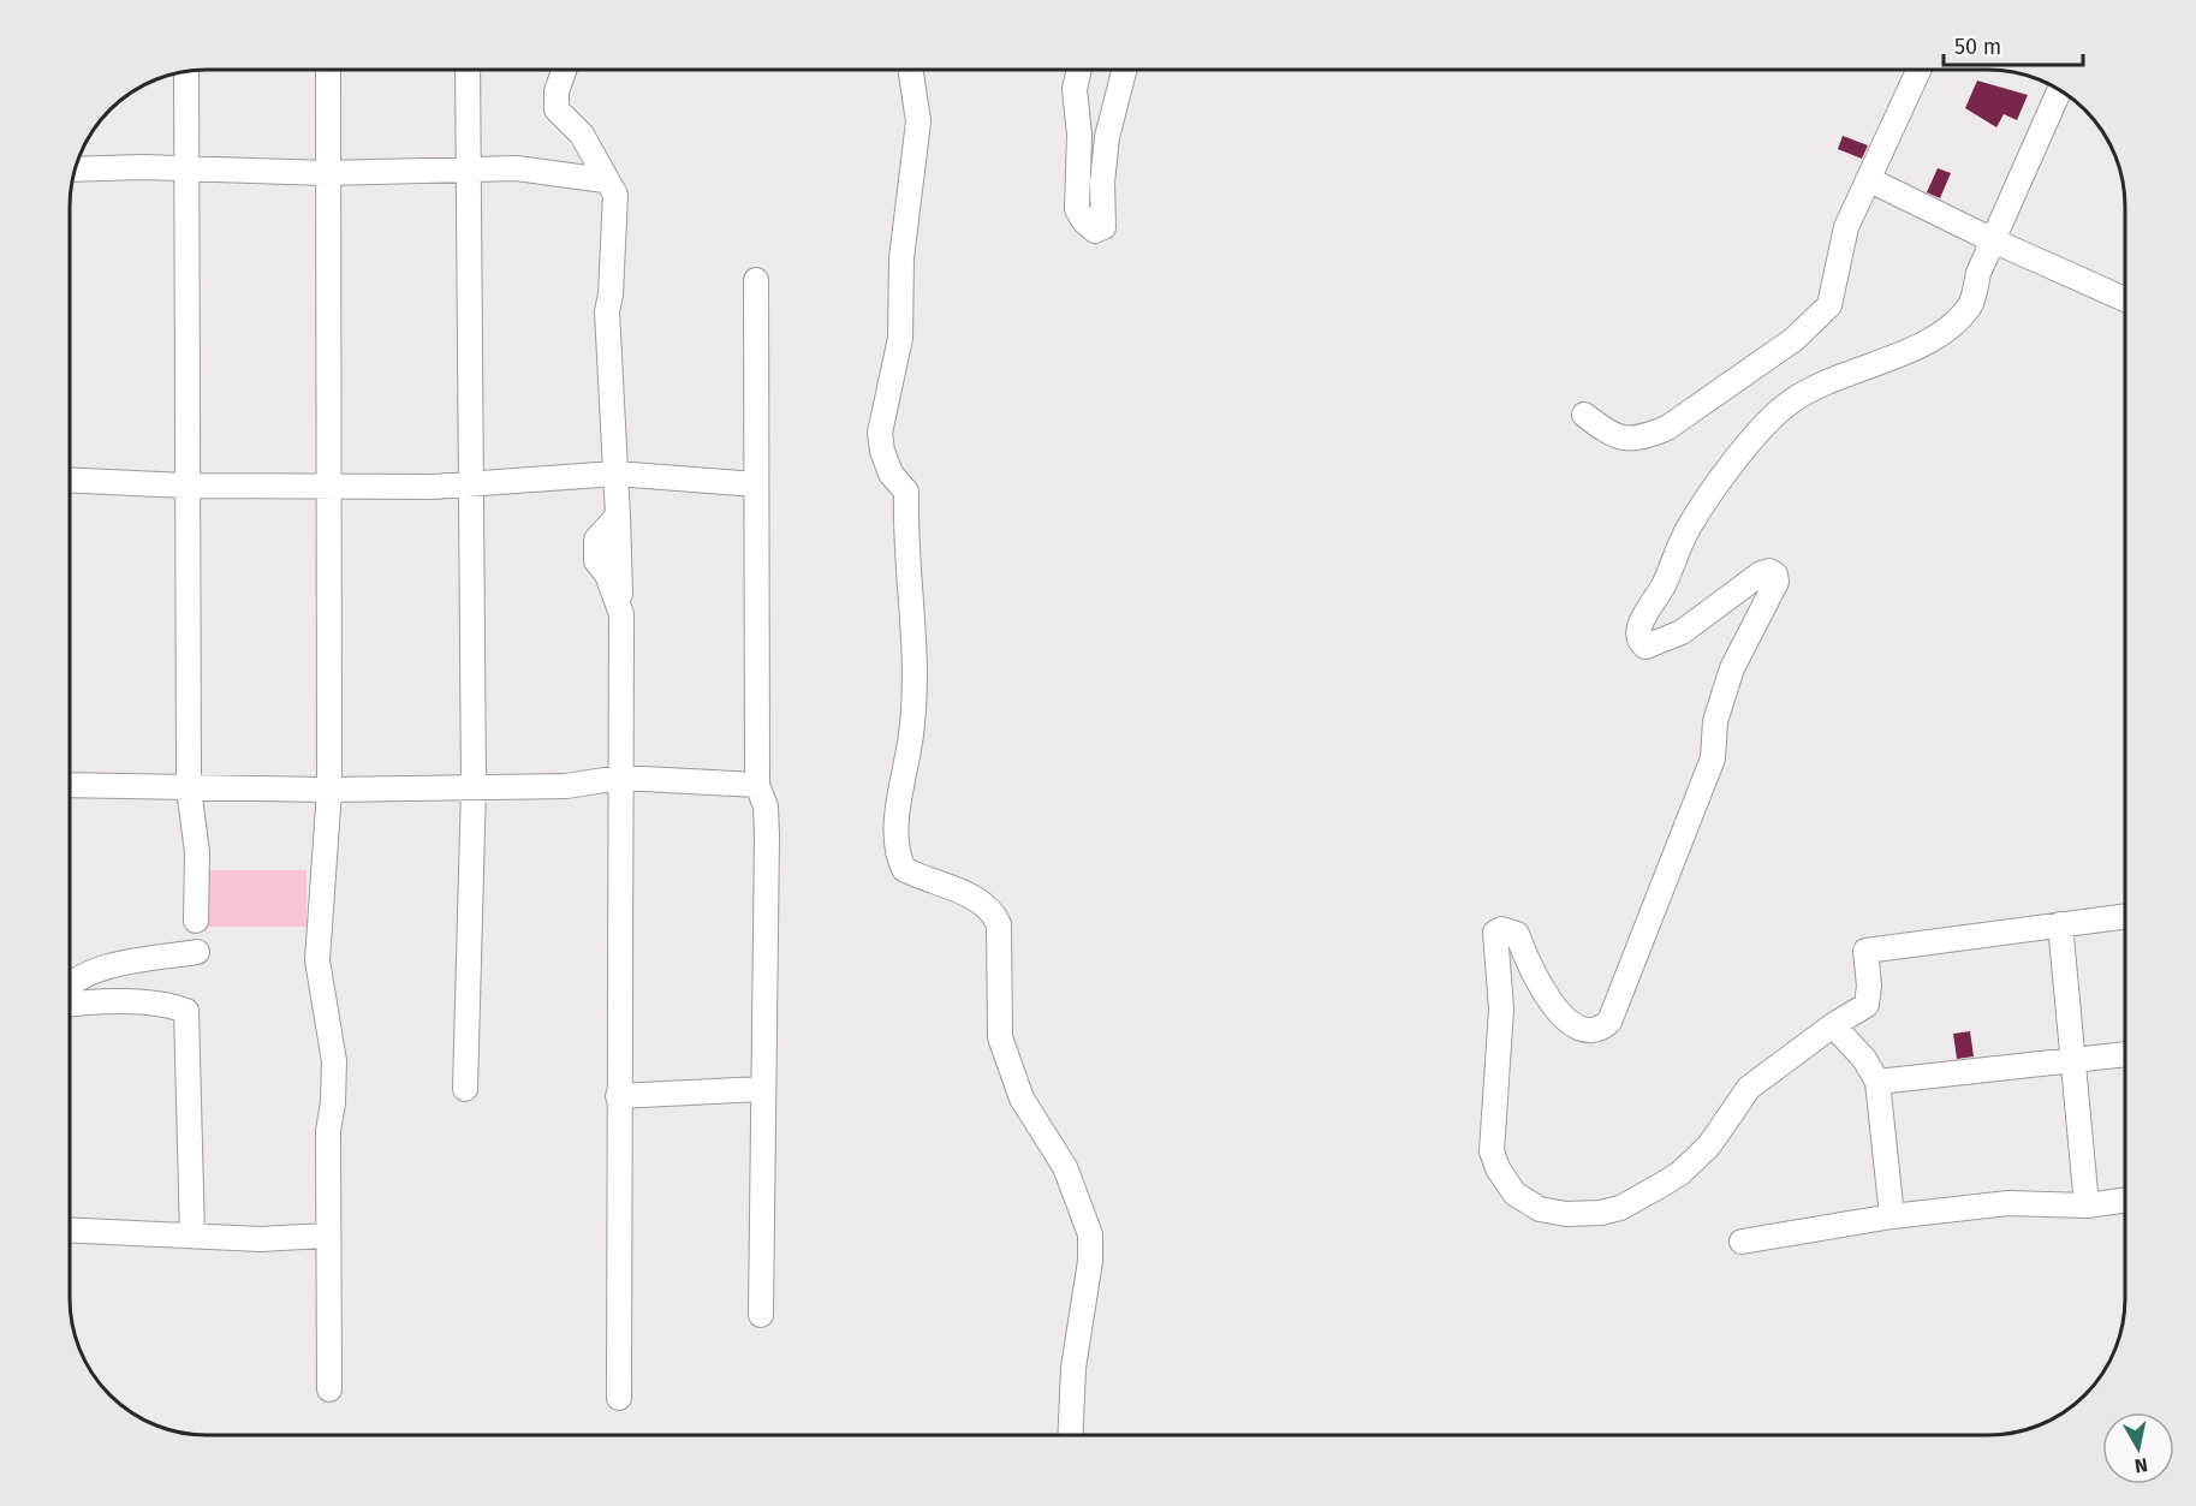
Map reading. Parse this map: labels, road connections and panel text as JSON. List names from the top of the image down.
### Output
{
  "scale_bar": "50 m",
  "north": "bottom"
}
